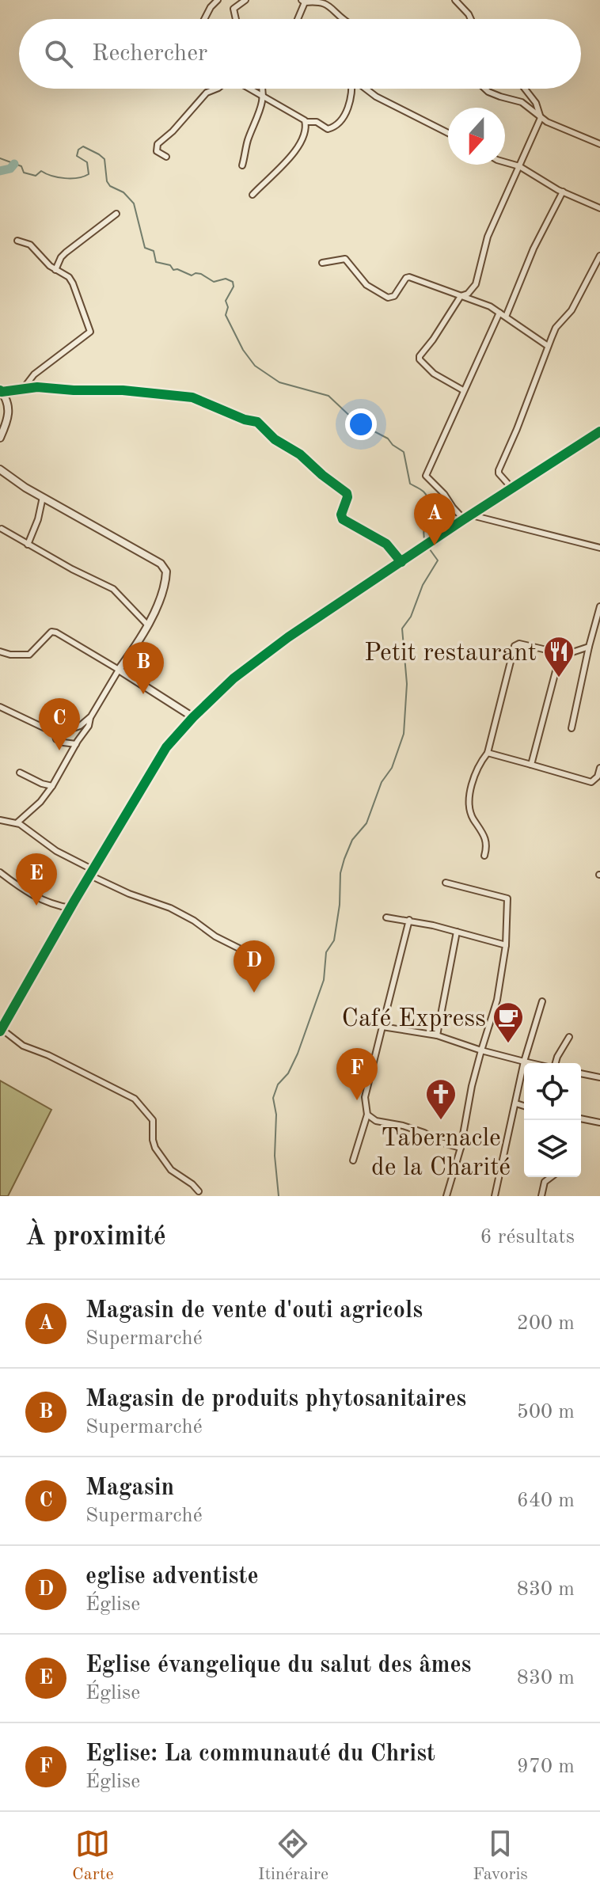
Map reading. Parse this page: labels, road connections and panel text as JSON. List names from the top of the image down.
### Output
{
  "places": {
    "restaurant": ["Petit restaurant"],
    "cafe": ["Café Express"],
    "church": ["Tabernacle de la Charité"]
  },
  "north": "bottom",
  "page": {
    "search": "Rechercher",
    "pins": [
      "A",
      "B",
      "C",
      "E",
      "D",
      "F"
    ],
    "heading": ["À proximité", "6 résultats"],
    "list": [
      {
        "mark": "A",
        "name": "Magasin de vente d'outi agricols",
        "note": "Supermarché",
        "value": "200 m"
      },
      {
        "mark": "B",
        "name": "Magasin de produits phytosanitaires",
        "note": "Supermarché",
        "value": "500 m"
      },
      {
        "mark": "C",
        "name": "Magasin",
        "note": "Supermarché",
        "value": "640 m"
      },
      {
        "mark": "D",
        "name": "eglise adventiste",
        "note": "Église",
        "value": "830 m"
      },
      {
        "mark": "E",
        "name": "Eglise évangelique du salut des âmes",
        "note": "Église",
        "value": "830 m"
      },
      {
        "mark": "F",
        "name": "Eglise: La communauté du Christ",
        "note": "Église",
        "value": "970 m"
      }
    ],
    "nav": ["Carte", "Itinéraire", "Favoris"]
  }
}
